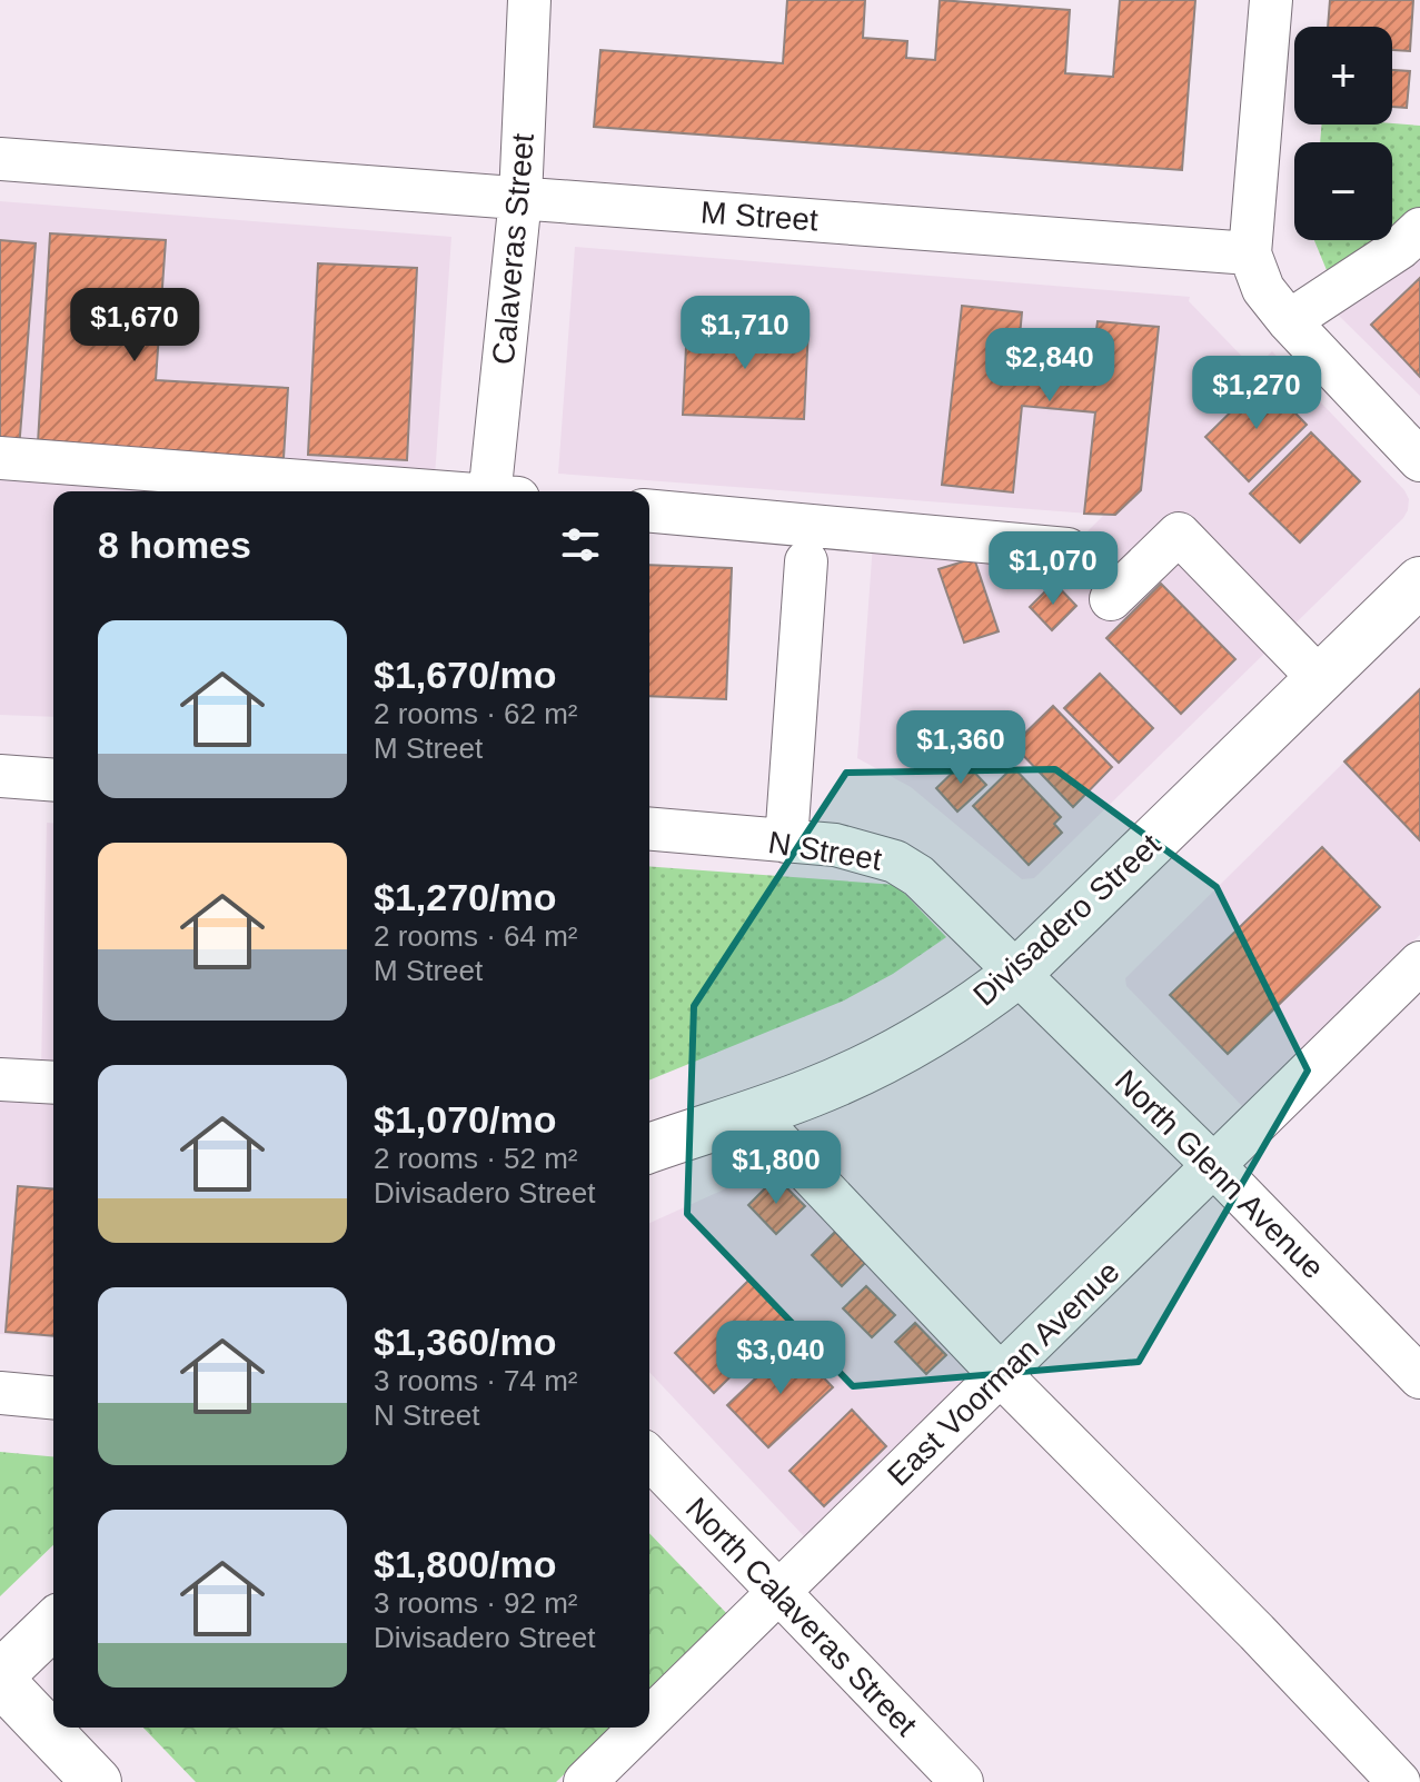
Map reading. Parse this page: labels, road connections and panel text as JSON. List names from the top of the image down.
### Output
{
  "streets": {
    "main road": ["Divisadero Street"],
    "street": [
      "M Street",
      "Calaveras Street",
      "N Street",
      "North Glenn Avenue",
      "East Voorman Avenue",
      "North Calaveras Street"
    ]
  },
  "crossings": [
    ["M Street", "Calaveras Street"],
    ["N Street", "Divisadero Street"],
    ["N Street", "North Glenn Avenue"],
    ["Divisadero Street", "North Glenn Avenue"],
    ["North Glenn Avenue", "East Voorman Avenue"],
    ["East Voorman Avenue", "North Calaveras Street"]
  ],
  "page": {
    "map_buttons": ["+", "−"],
    "price": [
      "$1,670",
      "$1,710",
      "$2,840",
      "$1,270",
      "$1,070",
      "$1,360",
      "$1,800",
      "$3,040"
    ],
    "heading": "8 homes",
    "list": [
      {
        "name": "$1,670/mo",
        "note": "2 rooms · 62 m² · M Street"
      },
      {
        "name": "$1,270/mo",
        "note": "2 rooms · 64 m² · M Street"
      },
      {
        "name": "$1,070/mo",
        "note": "2 rooms · 52 m² · Divisadero Street"
      },
      {
        "name": "$1,360/mo",
        "note": "3 rooms · 74 m² · N Street"
      },
      {
        "name": "$1,800/mo",
        "note": "3 rooms · 92 m² · Divisadero Street"
      }
    ]
  }
}
